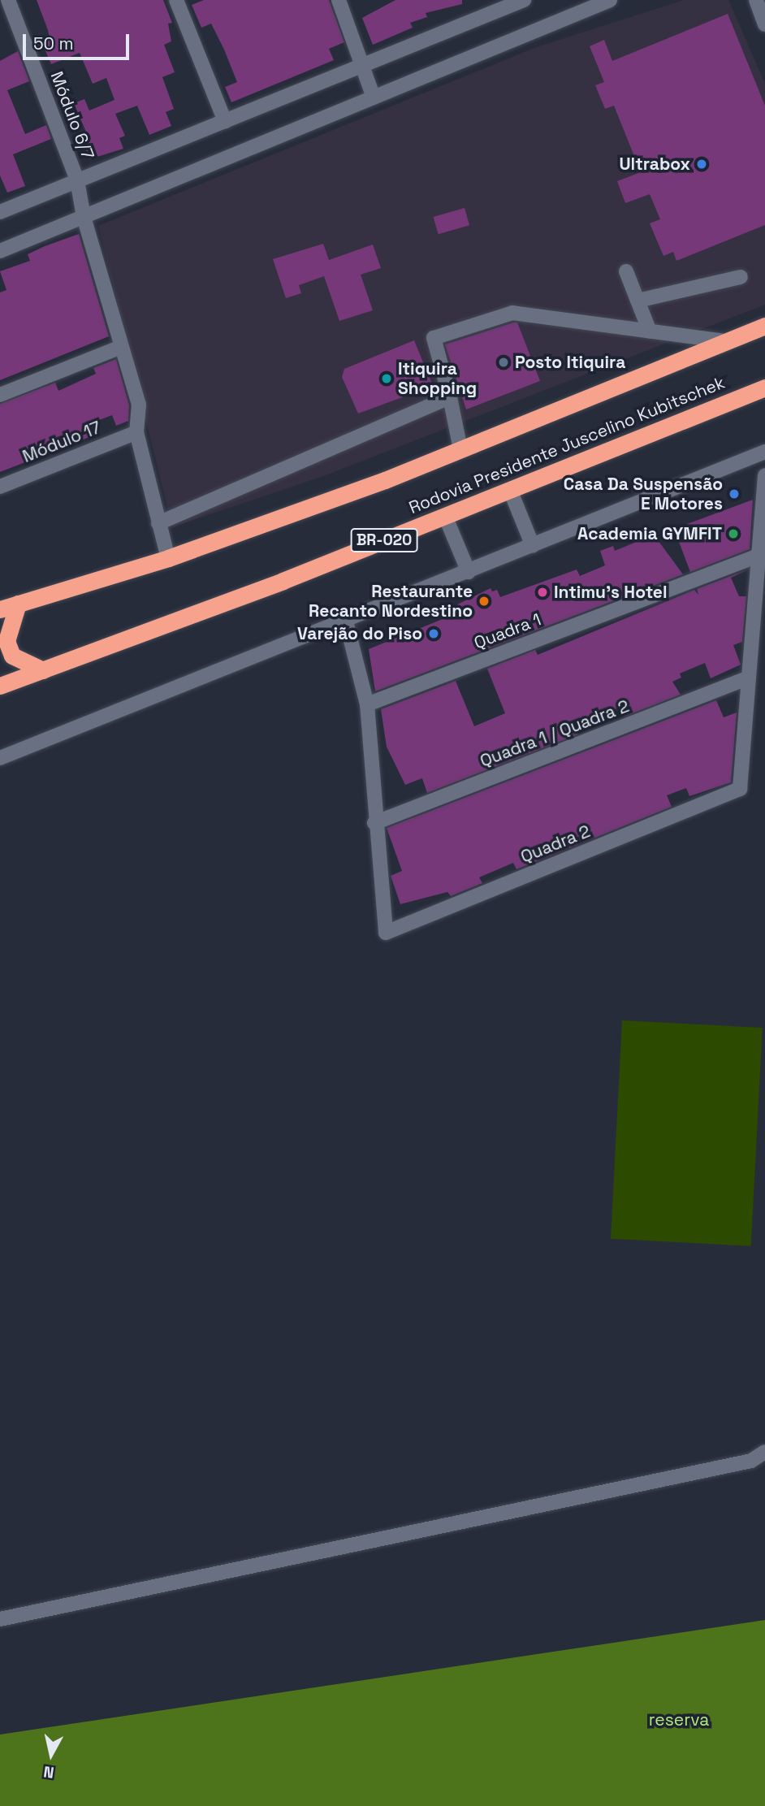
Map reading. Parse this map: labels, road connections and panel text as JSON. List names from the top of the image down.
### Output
{
  "streets": {
    "highway": ["Rodovia Presidente Juscelino Kubitschek", "BR-020"],
    "street": [
      "Módulo 6/7",
      "Módulo 17",
      "Quadra 1",
      "Quadra 1 / Quadra 2",
      "Quadra 2"
    ]
  },
  "crossings": [
    ["Módulo 6/7", "Módulo 17"],
    ["Quadra 1 / Quadra 2", "Quadra 2"]
  ],
  "parks": ["reserva"],
  "places": [
    "Ultrabox",
    "Posto Itiquira",
    "Itiquira Shopping",
    "Casa Da Suspensão E Motores",
    "Academia GYMFIT",
    "Intimu's Hotel",
    "Restaurante Recanto Nordestino",
    "Varejão do Piso"
  ],
  "scale_bar": "50 m",
  "north": "bottom"
}
